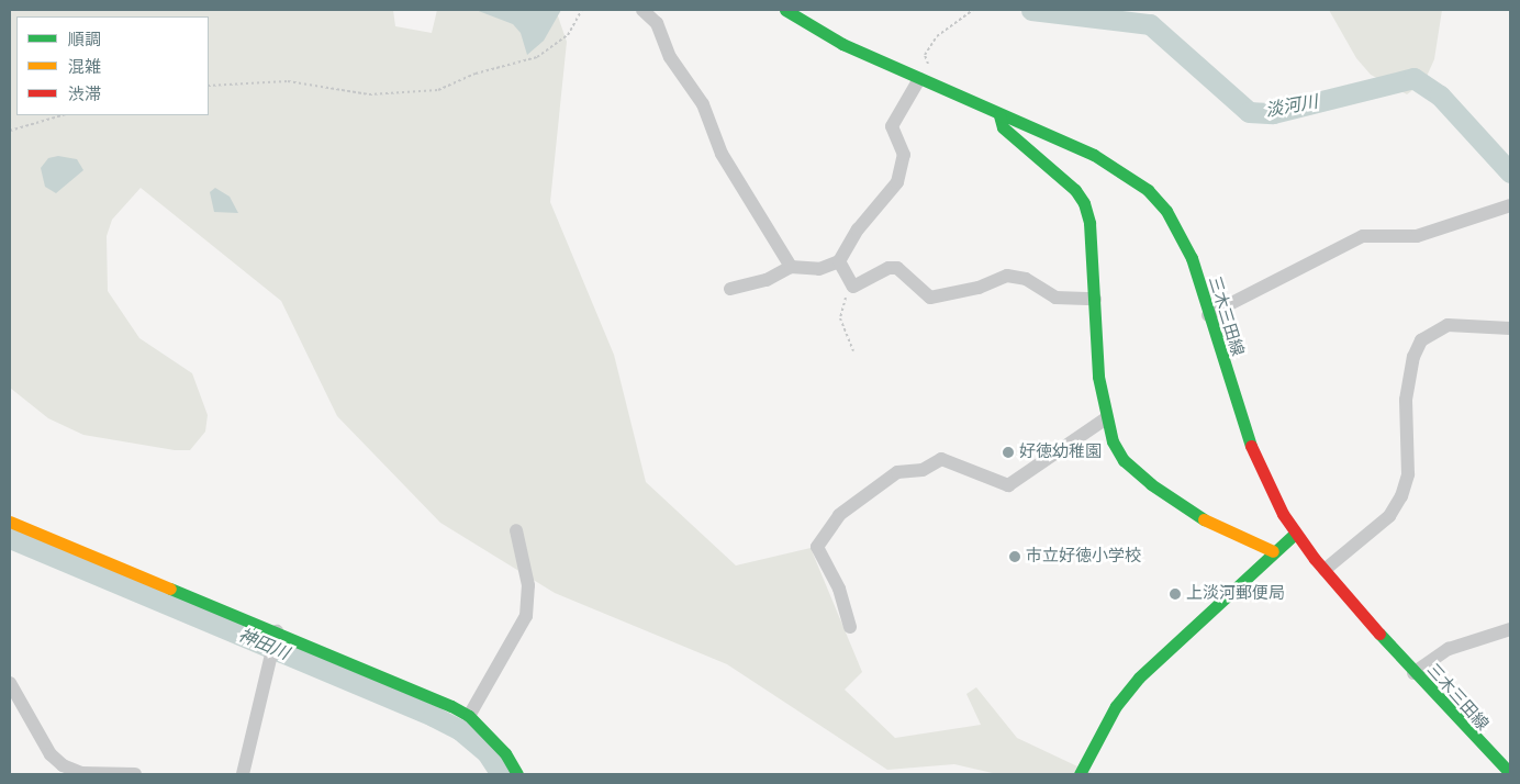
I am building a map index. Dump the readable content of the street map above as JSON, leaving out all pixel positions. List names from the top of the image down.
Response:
{
  "streets": {
    "street": ["三木三田線"]
  },
  "water": ["淡河川", "神田川"],
  "places": ["好徳幼稚園", "市立好徳小学校", "上淡河郵便局"],
  "legend": ["順調", "混雑", "渋滞"]
}
